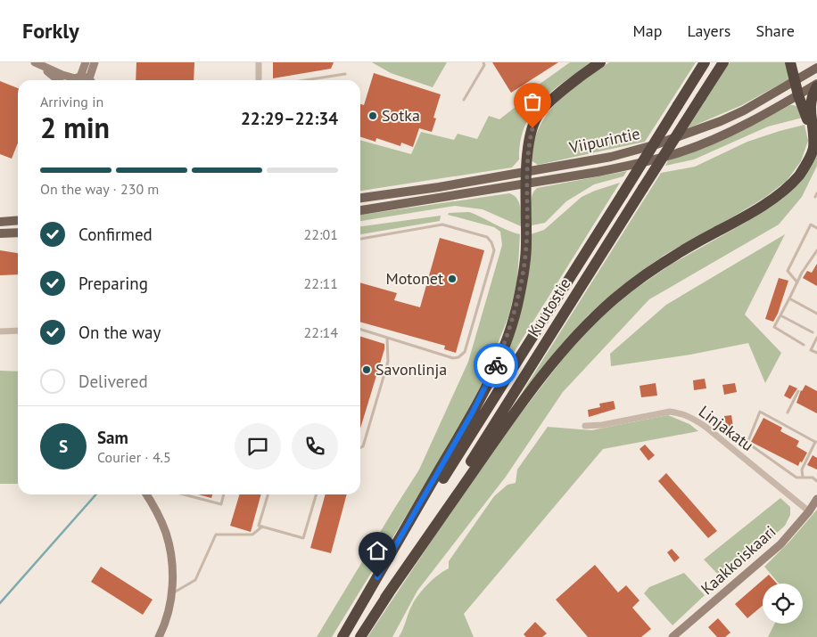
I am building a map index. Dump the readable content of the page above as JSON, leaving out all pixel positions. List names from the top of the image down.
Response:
{
  "streets": {
    "highway": ["Kuutostie"],
    "main road": ["Viipurintie"],
    "street": ["Linjakatu", "Kaakkoiskaari"]
  },
  "crossings": [
    ["Linjakatu", "Kaakkoiskaari"]
  ],
  "places": ["Sotka", "Motonet", "Savonlinja"],
  "page": {
    "header": "Forkly",
    "nav": ["Map", "Layers", "Share"],
    "heading": ["2 min", "Arriving in", "22:29–22:34"],
    "panel": ["Sam", "Courier · 4.5"],
    "bar": "On the way · 230 m",
    "list": [
      ["Confirmed", "22:01"],
      ["Preparing", "22:11"],
      ["On the way", "22:14"],
      "Delivered"
    ],
    "round": "S"
  }
}
